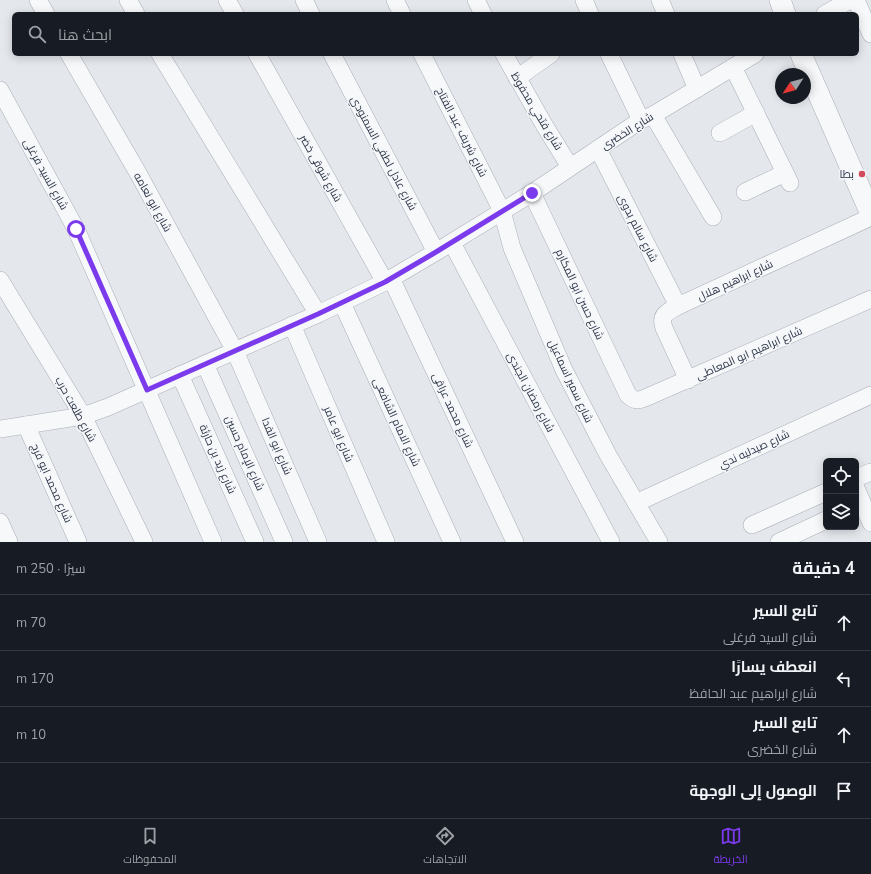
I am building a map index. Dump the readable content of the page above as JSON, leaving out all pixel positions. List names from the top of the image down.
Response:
{
  "streets": {
    "street": [
      "شارع فتحي محفوظ",
      "شارع الخضرى",
      "شارع شريف عبد الفتاح",
      "شارع عادل لطفي السمنودي",
      "شارع شوقى خضر",
      "شارع السيد فرغلى",
      "شارع ابو نعامه",
      "شارع سالم بدوى",
      "شارع ابراهيم هلال",
      "شارع حسن ابو المكارم",
      "شارع ابراهيم ابو المعاطى",
      "شارع سمير اسماعيل",
      "شارع رمضان الجندى",
      "شارع طلعت حرب",
      "شارع محمد عراقى",
      "شارع الامام الشافعى",
      "شارع ابو عامر",
      "شارع ابو الفدا",
      "شارع صيدليه ندي",
      "شارع الإمام حسين",
      "شارع زيد بن حارثة",
      "شارع محمد ابو فرج"
    ]
  },
  "crossings": [
    ["شارع فتحي محفوظ", "شارع الخضرى"],
    ["شارع الخضرى", "شارع شريف عبد الفتاح"],
    ["شارع الخضرى", "شارع عادل لطفي السمنودي"],
    ["شارع الخضرى", "شارع شوقى خضر"],
    ["شارع الخضرى", "شارع السيد فرغلى"],
    ["شارع الخضرى", "شارع ابو نعامه"],
    ["شارع الخضرى", "شارع سالم بدوى"],
    ["شارع الخضرى", "شارع حسن ابو المكارم"],
    ["شارع الخضرى", "شارع سمير اسماعيل"],
    ["شارع الخضرى", "شارع رمضان الجندى"],
    ["شارع الخضرى", "شارع طلعت حرب"],
    ["شارع الخضرى", "شارع محمد عراقى"],
    ["شارع الخضرى", "شارع الامام الشافعى"],
    ["شارع الخضرى", "شارع ابو عامر"],
    ["شارع الخضرى", "شارع ابو الفدا"],
    ["شارع الخضرى", "شارع الإمام حسين"],
    ["شارع الخضرى", "شارع زيد بن حارثة"],
    ["شارع الخضرى", "شارع محمد ابو فرج"],
    ["شارع شريف عبد الفتاح", "شارع سمير اسماعيل"],
    ["شارع شوقى خضر", "شارع محمد عراقى"],
    ["شارع ابو نعامه", "شارع ابو الفدا"],
    ["شارع سالم بدوى", "شارع ابراهيم هلال"],
    ["شارع ابراهيم هلال", "شارع ابراهيم ابو المعاطى"],
    ["شارع حسن ابو المكارم", "شارع ابراهيم ابو المعاطى"],
    ["شارع سمير اسماعيل", "شارع صيدليه ندي"]
  ],
  "places": ["بطا"],
  "north": "bottom left",
  "page": {
    "search": "ابحث هنا",
    "heading": ["4 دقيقة", "سيرًا · 250 m"],
    "list": [
      ["تابع السير", "شارع السيد فرغلى", "70 m"],
      ["انعطف يسارًا", "شارع ابراهيم عبد الحافظ", "170 m"],
      ["تابع السير", "شارع الخضرى", "10 m"],
      "الوصول إلى الوجهة"
    ],
    "nav": ["الخريطة", "الاتجاهات", "المحفوظات"]
  }
}
